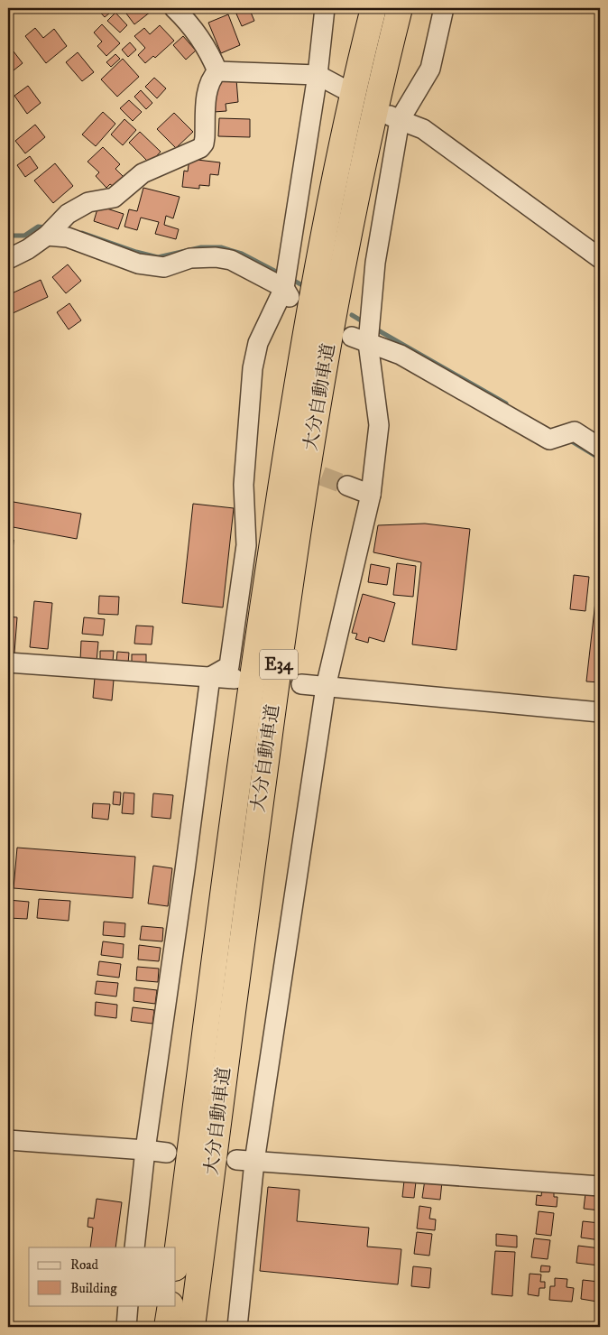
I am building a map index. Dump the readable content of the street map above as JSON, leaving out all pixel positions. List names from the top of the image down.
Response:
{
  "streets": {
    "highway": ["大分自動車道", "E34"]
  },
  "legend": ["Road", "Building"]
}
